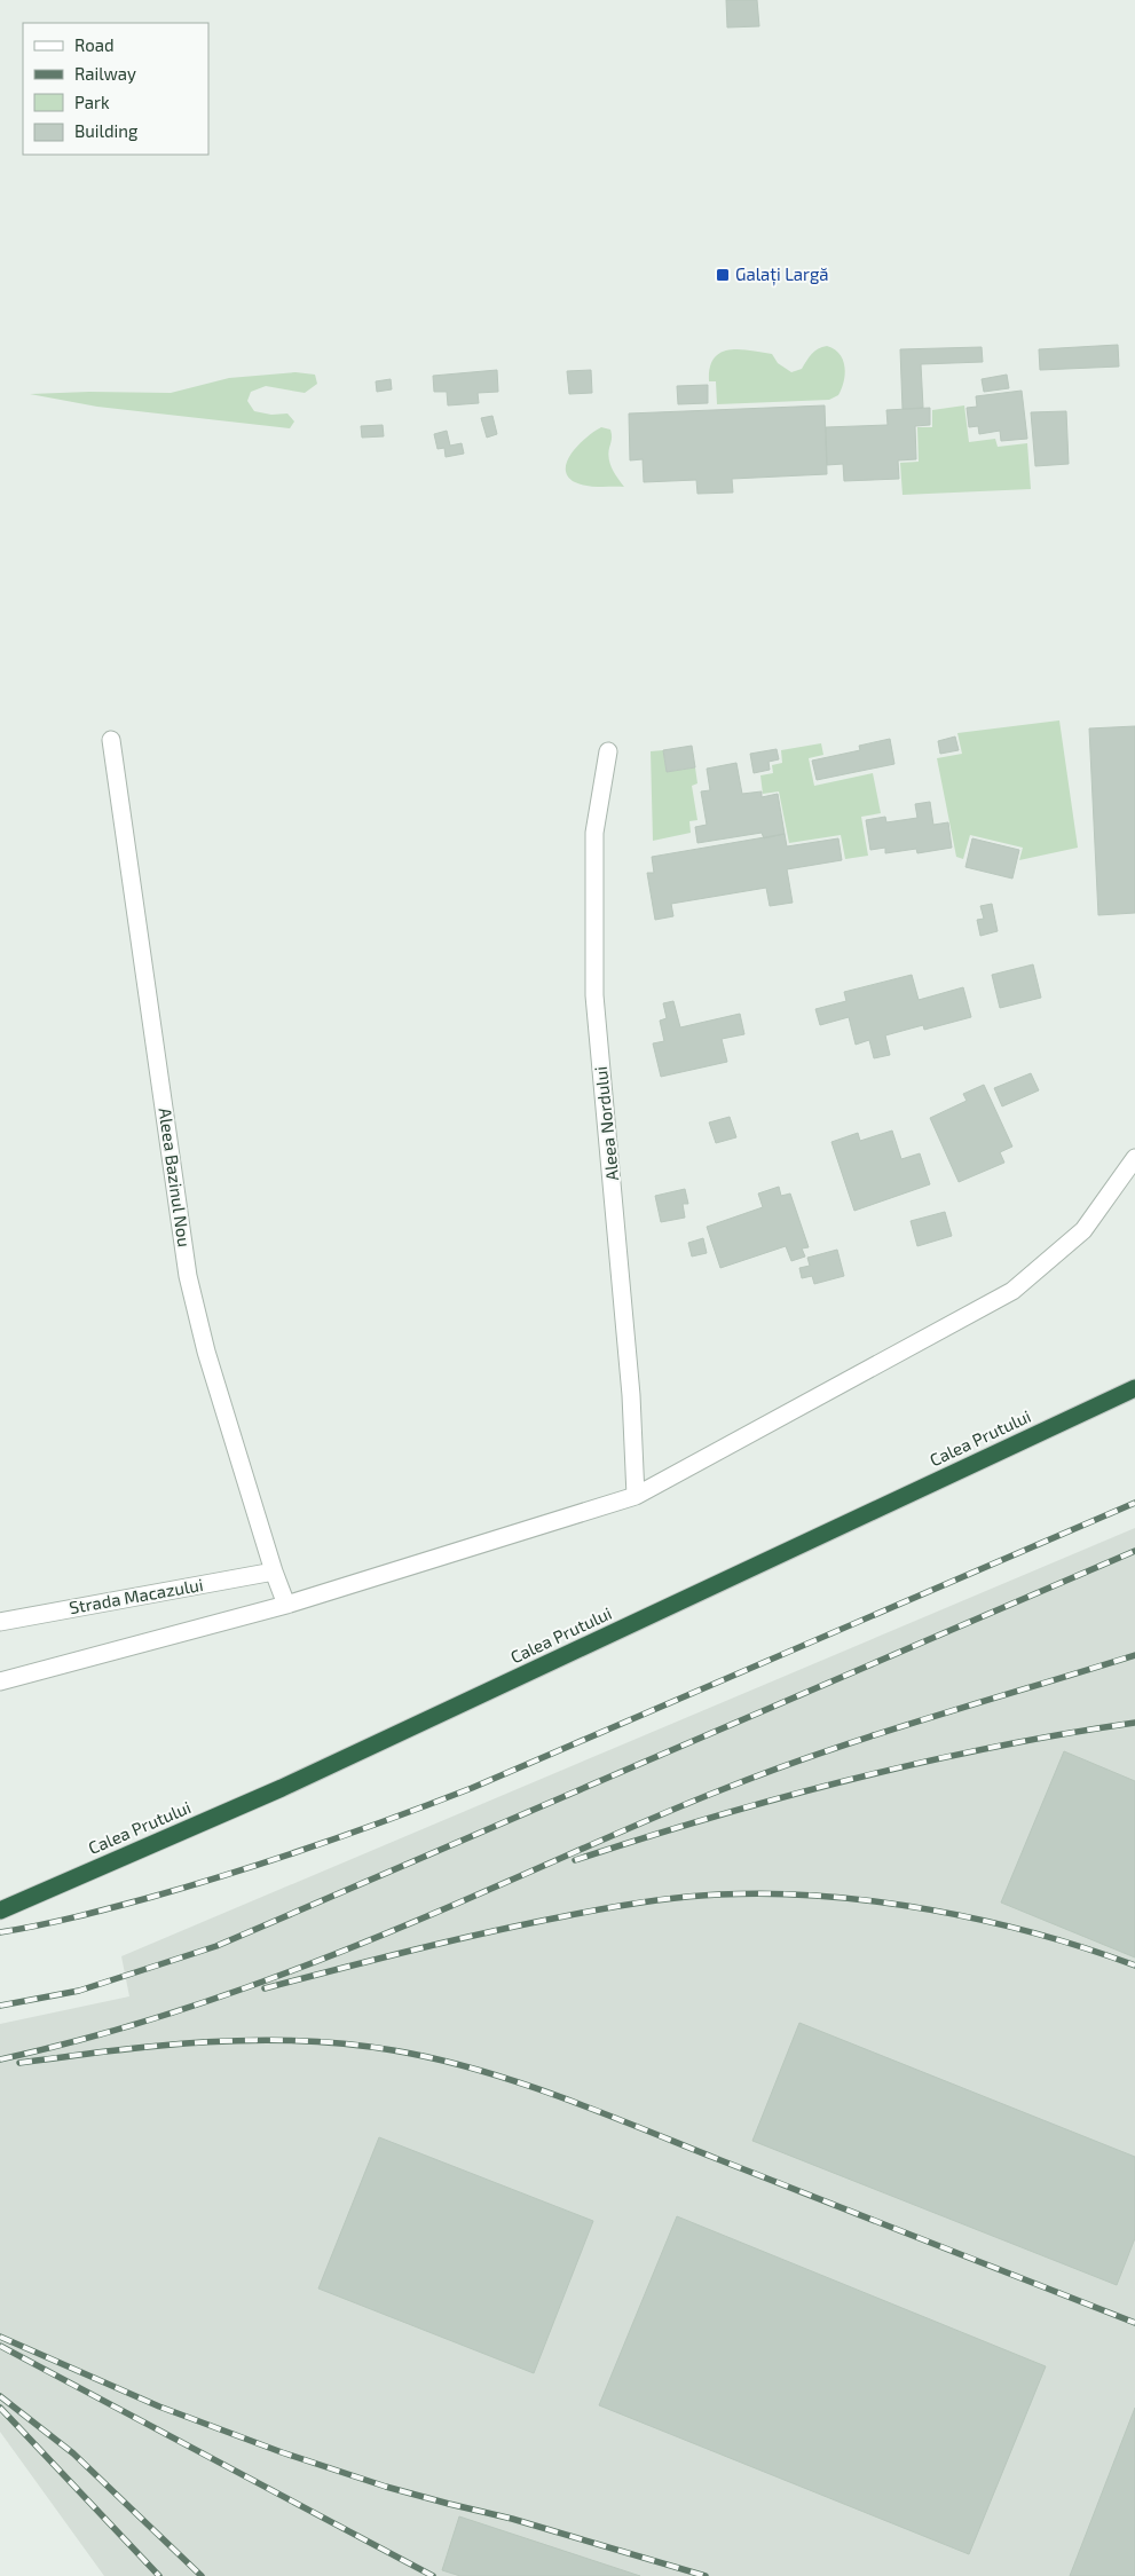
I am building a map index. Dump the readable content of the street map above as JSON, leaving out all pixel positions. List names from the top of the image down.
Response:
{
  "streets": {
    "highway": ["Calea Prutului"],
    "street": ["Aleea Nordului", "Aleea Bazinul Nou", "Strada Macazului"]
  },
  "crossings": [
    ["Aleea Bazinul Nou", "Strada Macazului"]
  ],
  "places": {
    "transit": ["Galați Largă"]
  },
  "legend": [
    "Road",
    "Railway",
    "Park",
    "Building"
  ]
}
